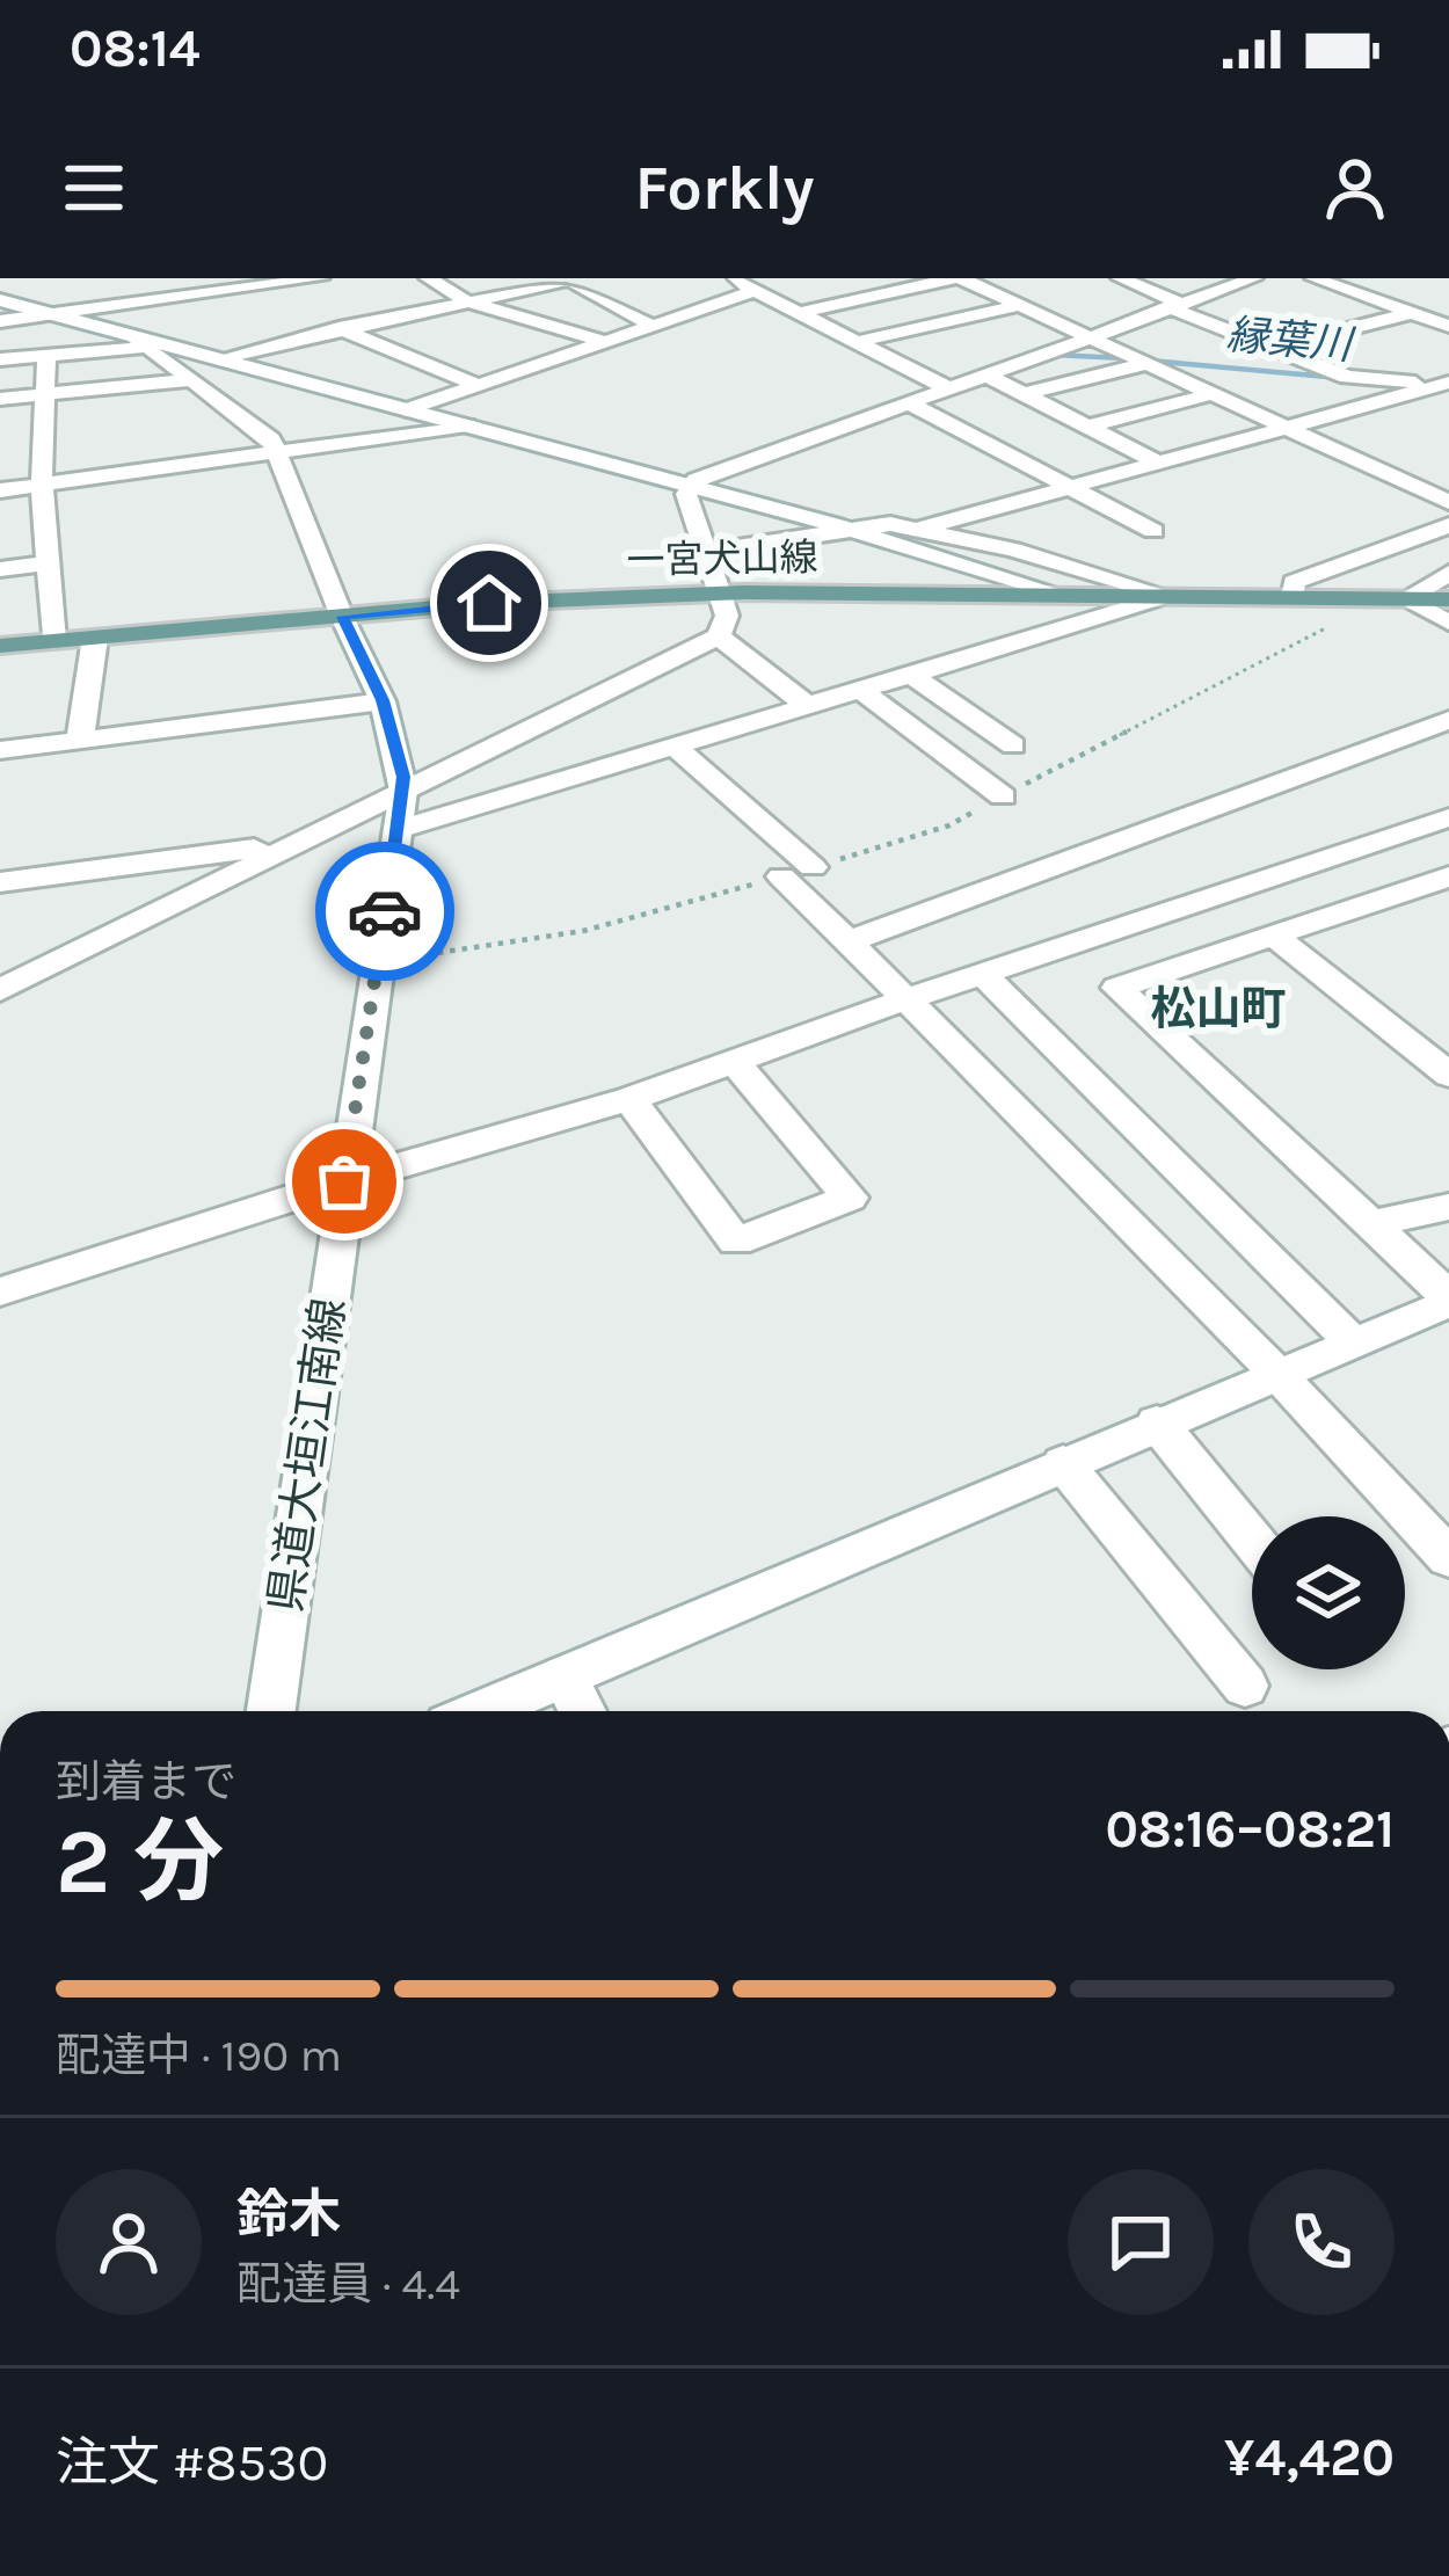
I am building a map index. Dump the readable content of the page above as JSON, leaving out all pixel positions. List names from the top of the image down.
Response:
{
  "streets": {
    "main road": ["一宮犬山線"],
    "street": ["県道大垣江南線"]
  },
  "crossings": [
    ["一宮犬山線", "県道大垣江南線"]
  ],
  "districts": ["松山町"],
  "water": ["縁葉川"],
  "page": {
    "status": "08:14",
    "header": "Forkly",
    "heading": ["2 分", "到着まで", "08:16–08:21"],
    "panel": [
      "鈴木",
      "配達員 · 4.4",
      "注文 #8530",
      "¥4,420"
    ],
    "bar": "配達中 · 190 m"
  }
}
